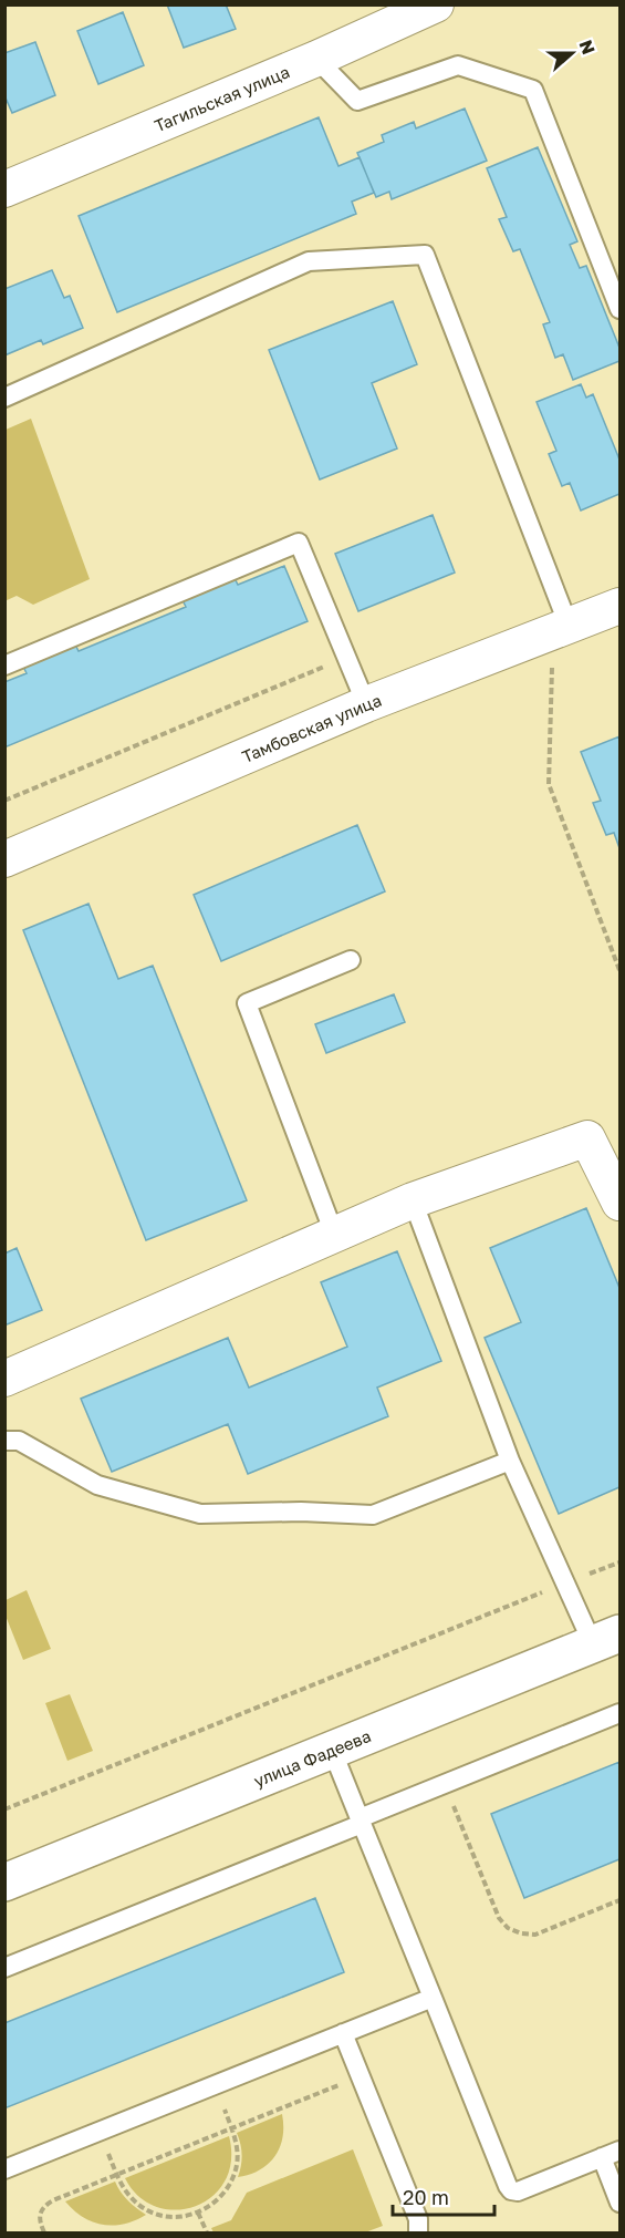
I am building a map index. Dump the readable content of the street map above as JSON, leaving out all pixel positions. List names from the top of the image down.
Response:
{
  "streets": {
    "street": ["Тагильская улица", "Тамбовская улица", "улица Фадеева"]
  },
  "scale_bar": "20 m",
  "north": "right"
}
